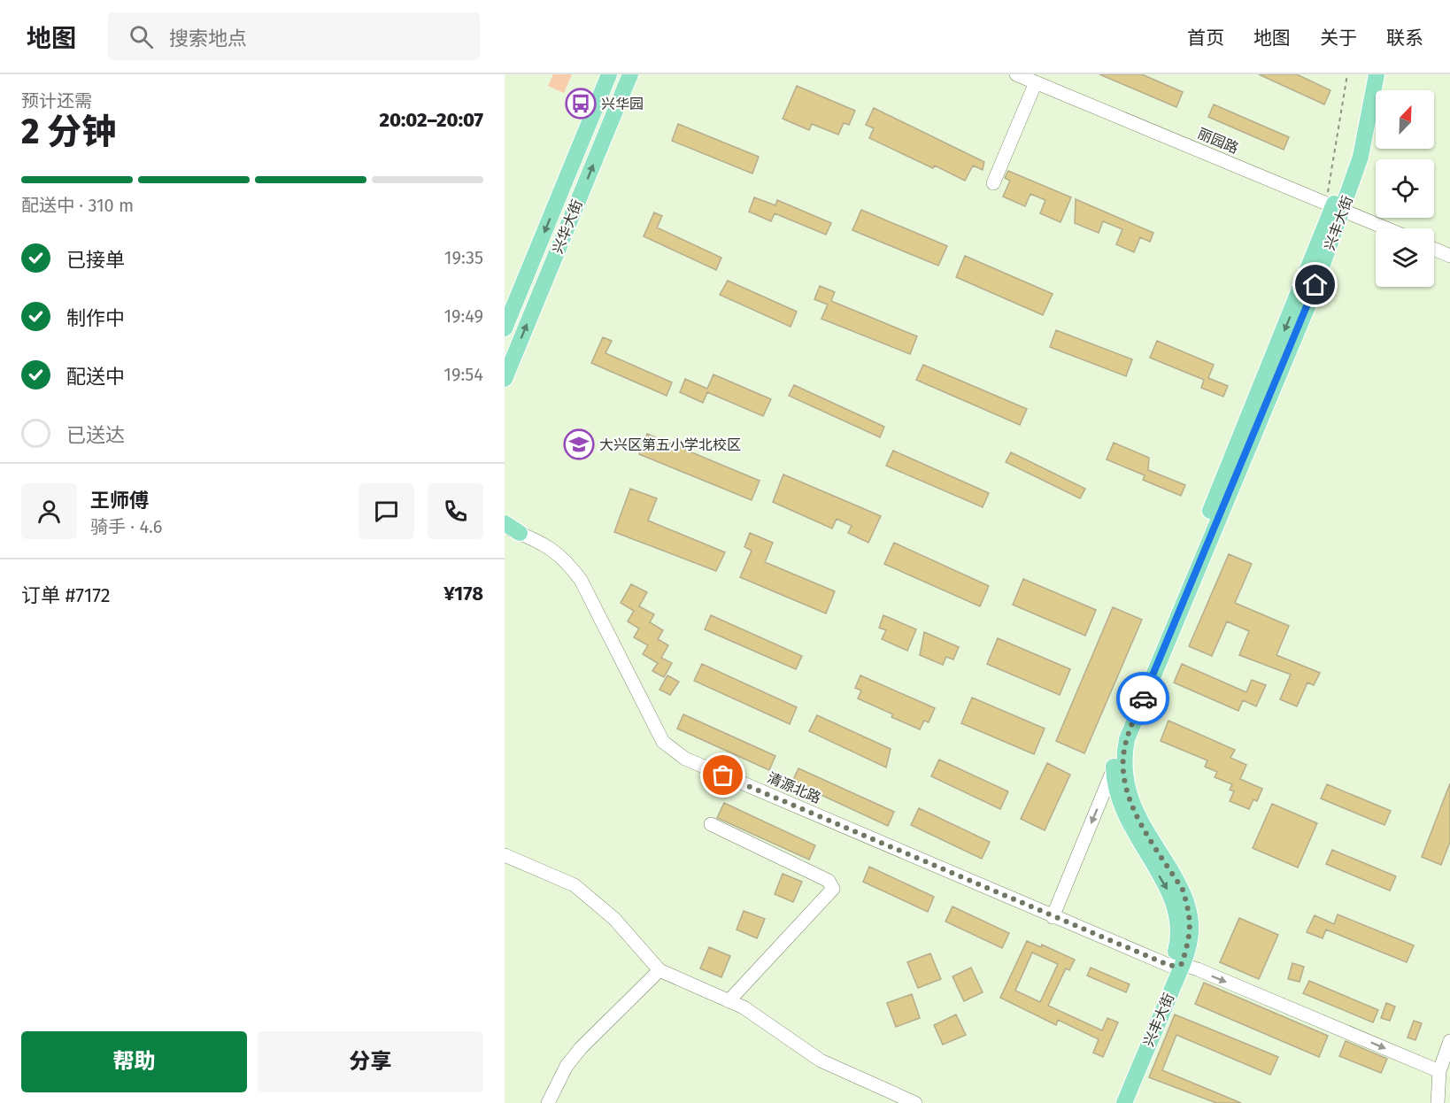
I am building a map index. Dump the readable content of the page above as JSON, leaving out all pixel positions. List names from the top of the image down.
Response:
{
  "streets": {
    "main road": ["兴丰大街", "兴华大街"],
    "street": ["丽园路", "清源北路"]
  },
  "crossings": [
    ["丽园路", "兴丰大街"],
    ["兴丰大街", "清源北路"]
  ],
  "places": {
    "bus stop": ["兴华园"],
    "school or university": ["大兴区第五小学北校区"]
  },
  "north": "top right",
  "page": {
    "header": "地图",
    "search": "搜索地点",
    "nav": [
      "首页",
      "地图",
      "关于",
      "联系"
    ],
    "heading": ["2 分钟", "预计还需", "20:02–20:07"],
    "panel": [
      "王师傅",
      "骑手 · 4.6",
      "订单 #7172",
      "¥178"
    ],
    "bar": "配送中 · 310 m",
    "list": [
      ["已接单", "19:35"],
      ["制作中", "19:49"],
      ["配送中", "19:54"],
      "已送达"
    ],
    "buttons": ["帮助", "分享"]
  }
}
